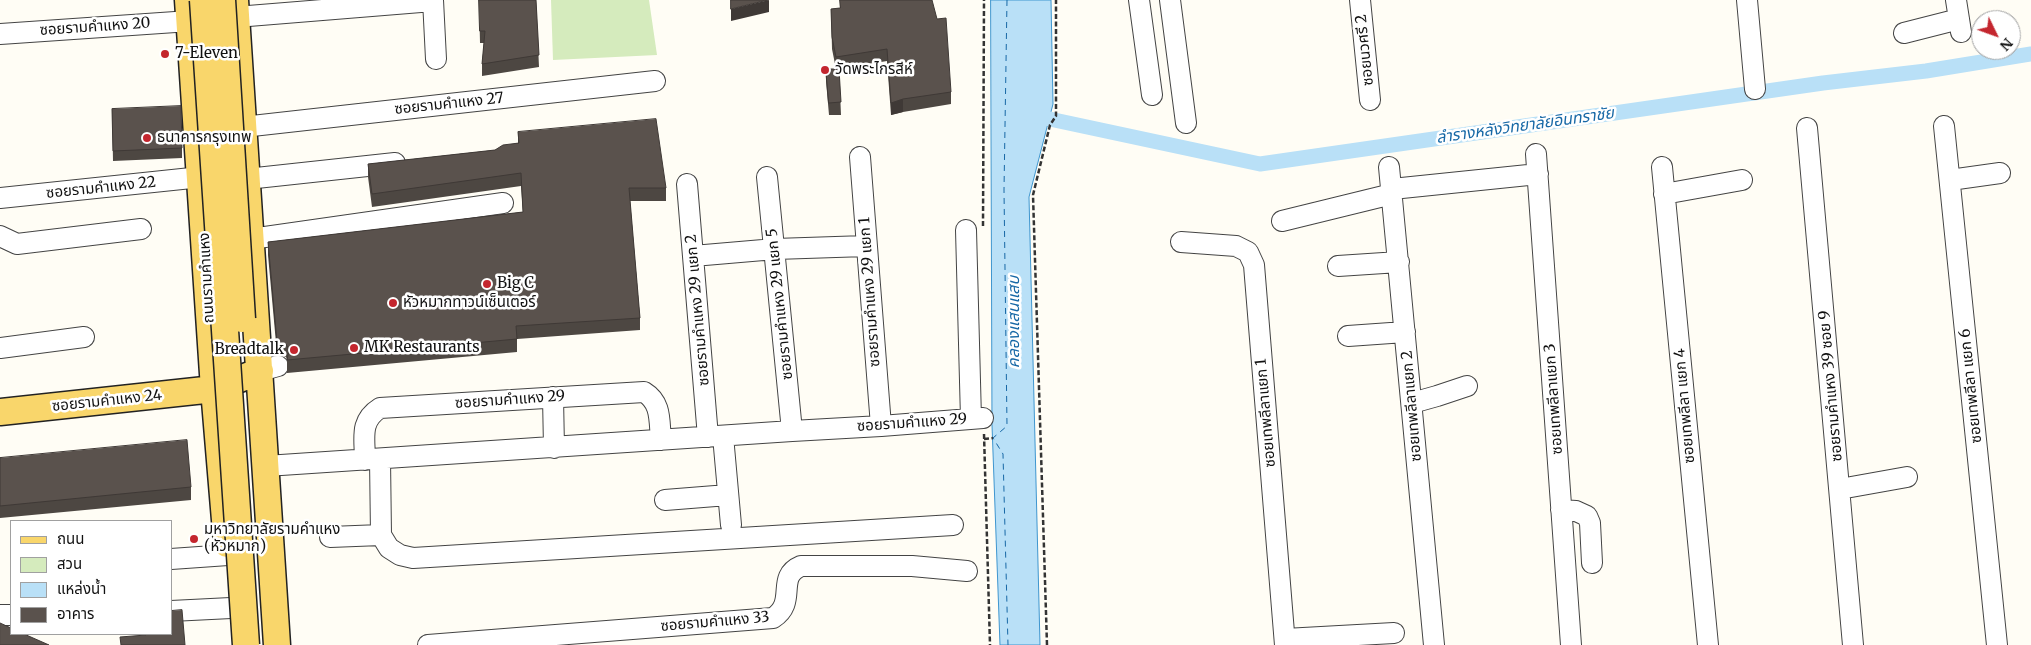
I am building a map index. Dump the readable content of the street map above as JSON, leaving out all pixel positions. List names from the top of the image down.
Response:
{
  "streets": {
    "main road": ["ถนนรามคำแหง", "ซอยรามคำแหง 24"],
    "street": [
      "ซอยรามคำแหง 20",
      "ซอยนวศรี 2",
      "ซอยรามคำแหง 27",
      "ซอยรามคำแหง 22",
      "ซอยรามคำแหง 29 แยก 1",
      "ซอยรามคำแหง 29 แยก 5",
      "ซอยรามคำแหง 29 แยก 2",
      "ซอยรามคำแหง 39 ซอย 9",
      "ซอยเทพลีลา แยก 6",
      "ซอยเทพลีลาแยก 3",
      "ซอยรามคำแหง 29",
      "ซอยเทพลีลาแยก 2",
      "ซอยเทพลีลา แยก 4",
      "ซอยเทพลีลาแยก 1",
      "ซอยรามคำแหง 33"
    ]
  },
  "crossings": [
    ["ซอยรามคำแหง 20", "ถนนรามคำแหง"],
    ["ซอยรามคำแหง 22", "ถนนรามคำแหง"],
    ["ถนนรามคำแหง", "ซอยรามคำแหง 24"],
    ["ซอยรามคำแหง 29 แยก 1", "ซอยรามคำแหง 29"],
    ["ซอยรามคำแหง 29 แยก 5", "ซอยรามคำแหง 29"],
    ["ซอยรามคำแหง 29 แยก 2", "ซอยรามคำแหง 29"]
  ],
  "water": ["ลำรางหลังวิทยาลัยอินทราชัย", "คลองแสนแสบ"],
  "places": [
    "7-Eleven",
    "วัดพระไกรสีห์",
    "ธนาคารกรุงเทพ",
    "Big C",
    "หัวหมากทาวน์เซ็นเตอร์",
    "MK Restaurants",
    "Breadtalk",
    "มหาวิทยาลัยรามคำแหง (หัวหมาก)"
  ],
  "legend": [
    "ถนน",
    "สวน",
    "แหล่งน้ำ",
    "อาคาร"
  ],
  "north": "bottom right"
}
